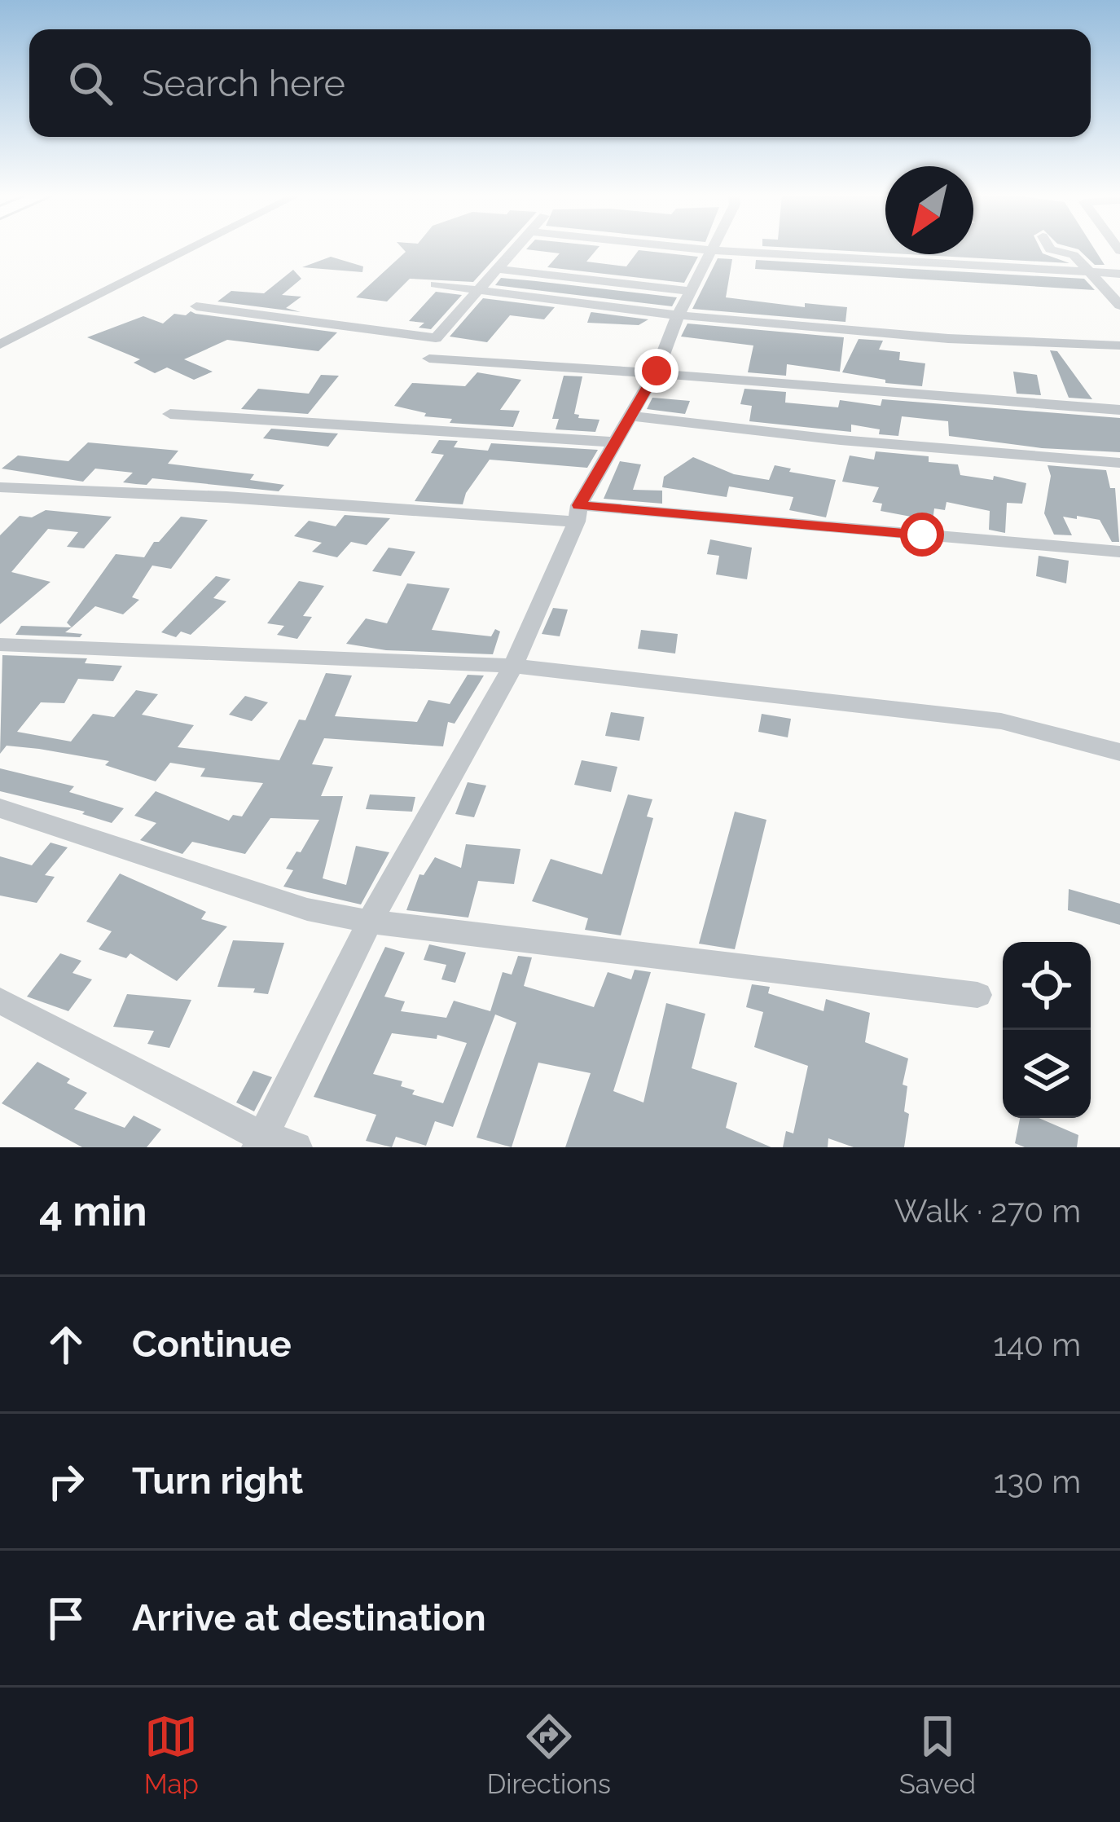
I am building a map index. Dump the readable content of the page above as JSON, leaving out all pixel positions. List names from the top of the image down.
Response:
{
  "north": "bottom left",
  "page": {
    "search": "Search here",
    "heading": ["4 min", "Walk · 270 m"],
    "list": [
      ["Continue", "140 m"],
      ["Turn right", "130 m"],
      "Arrive at destination"
    ],
    "nav": ["Map", "Directions", "Saved"]
  }
}
